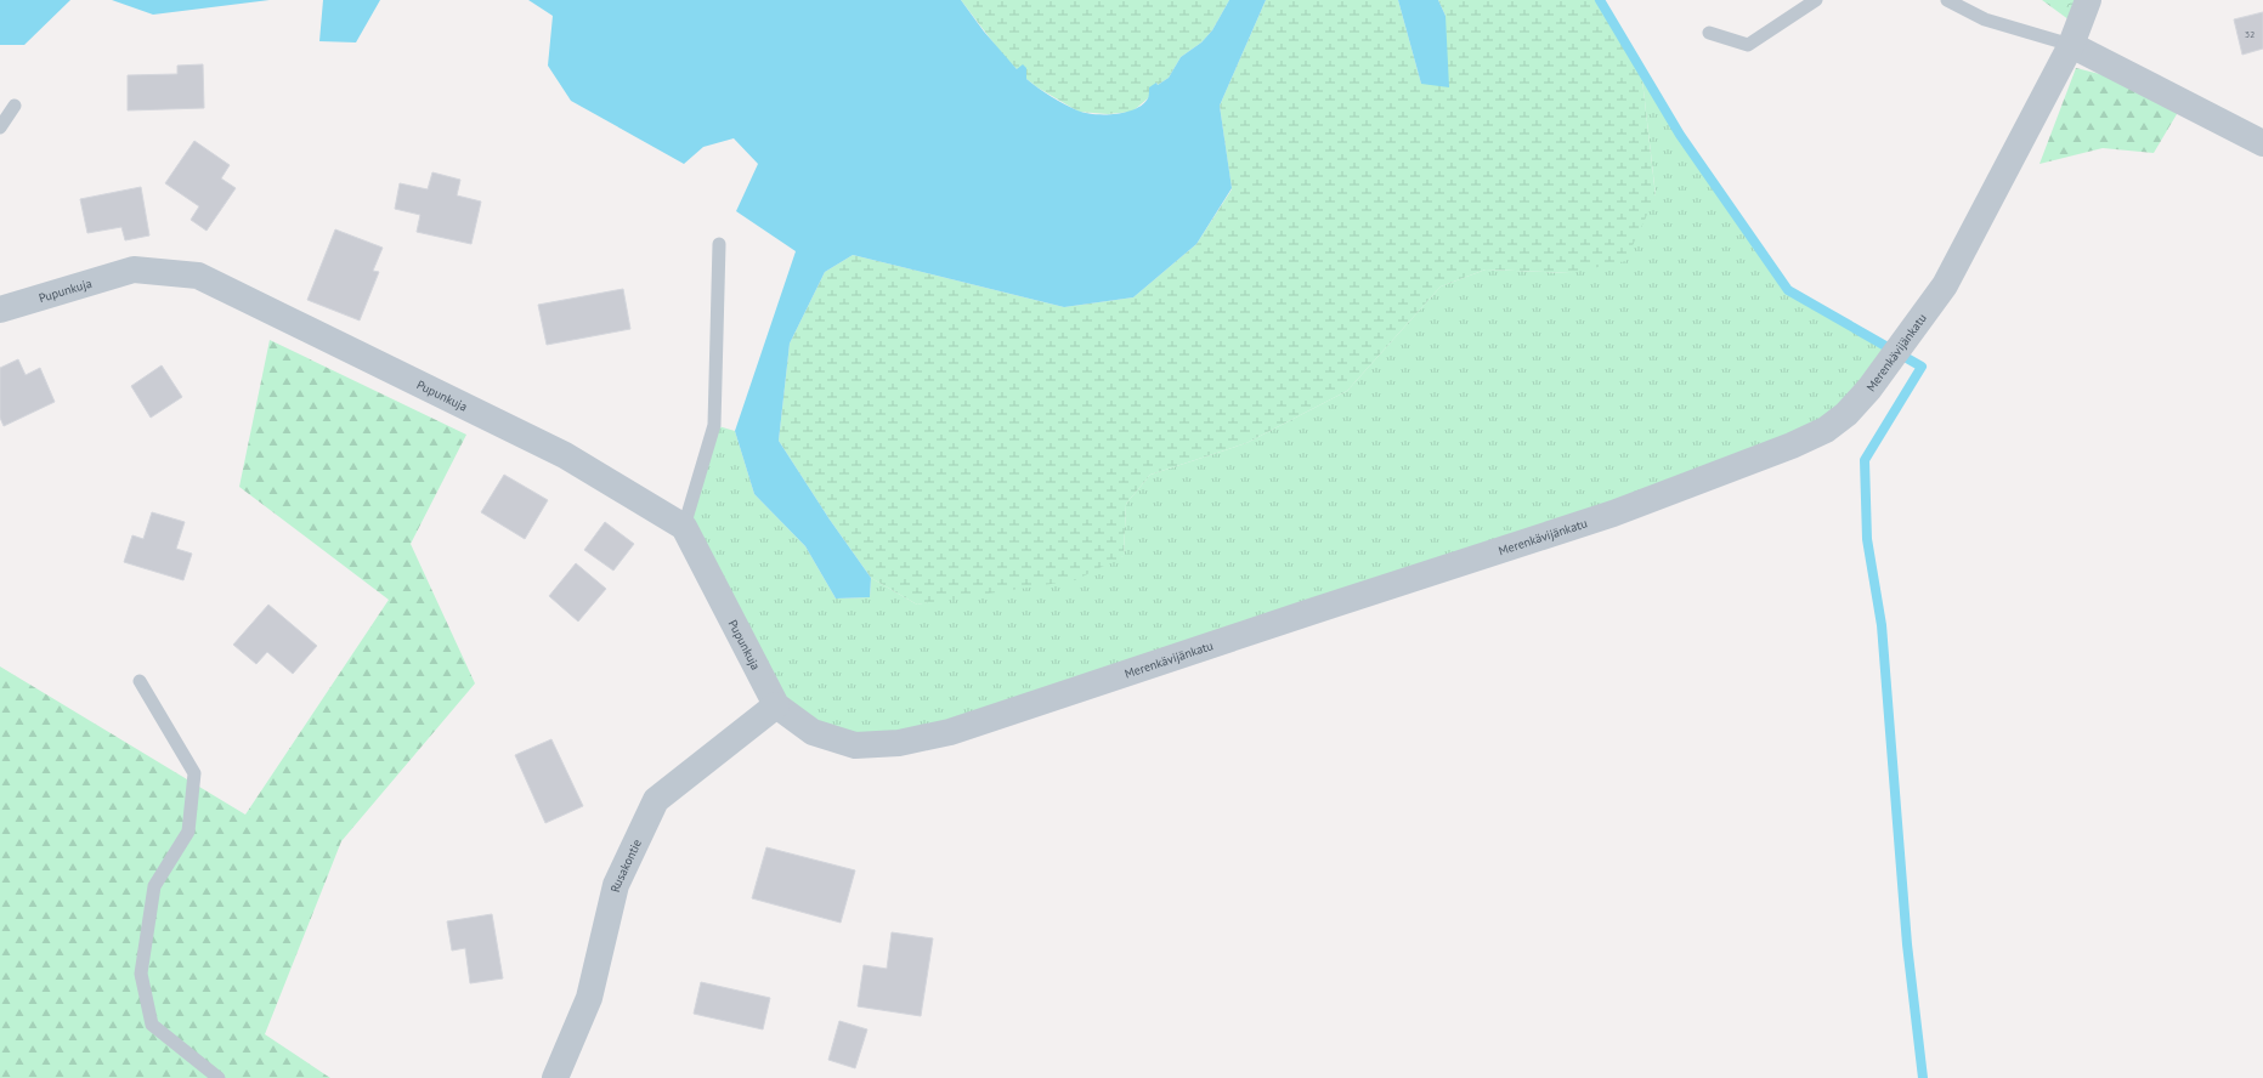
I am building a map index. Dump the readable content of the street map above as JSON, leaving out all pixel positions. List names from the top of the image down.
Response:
{
  "streets": {
    "street": ["Pupunkuja", "Merenkävijänkatu", "Rusakontie"]
  },
  "crossings": [
    ["Pupunkuja", "Merenkävijänkatu"],
    ["Pupunkuja", "Rusakontie"],
    ["Merenkävijänkatu", "Rusakontie"]
  ],
  "house_numbers": ["32"]
}
